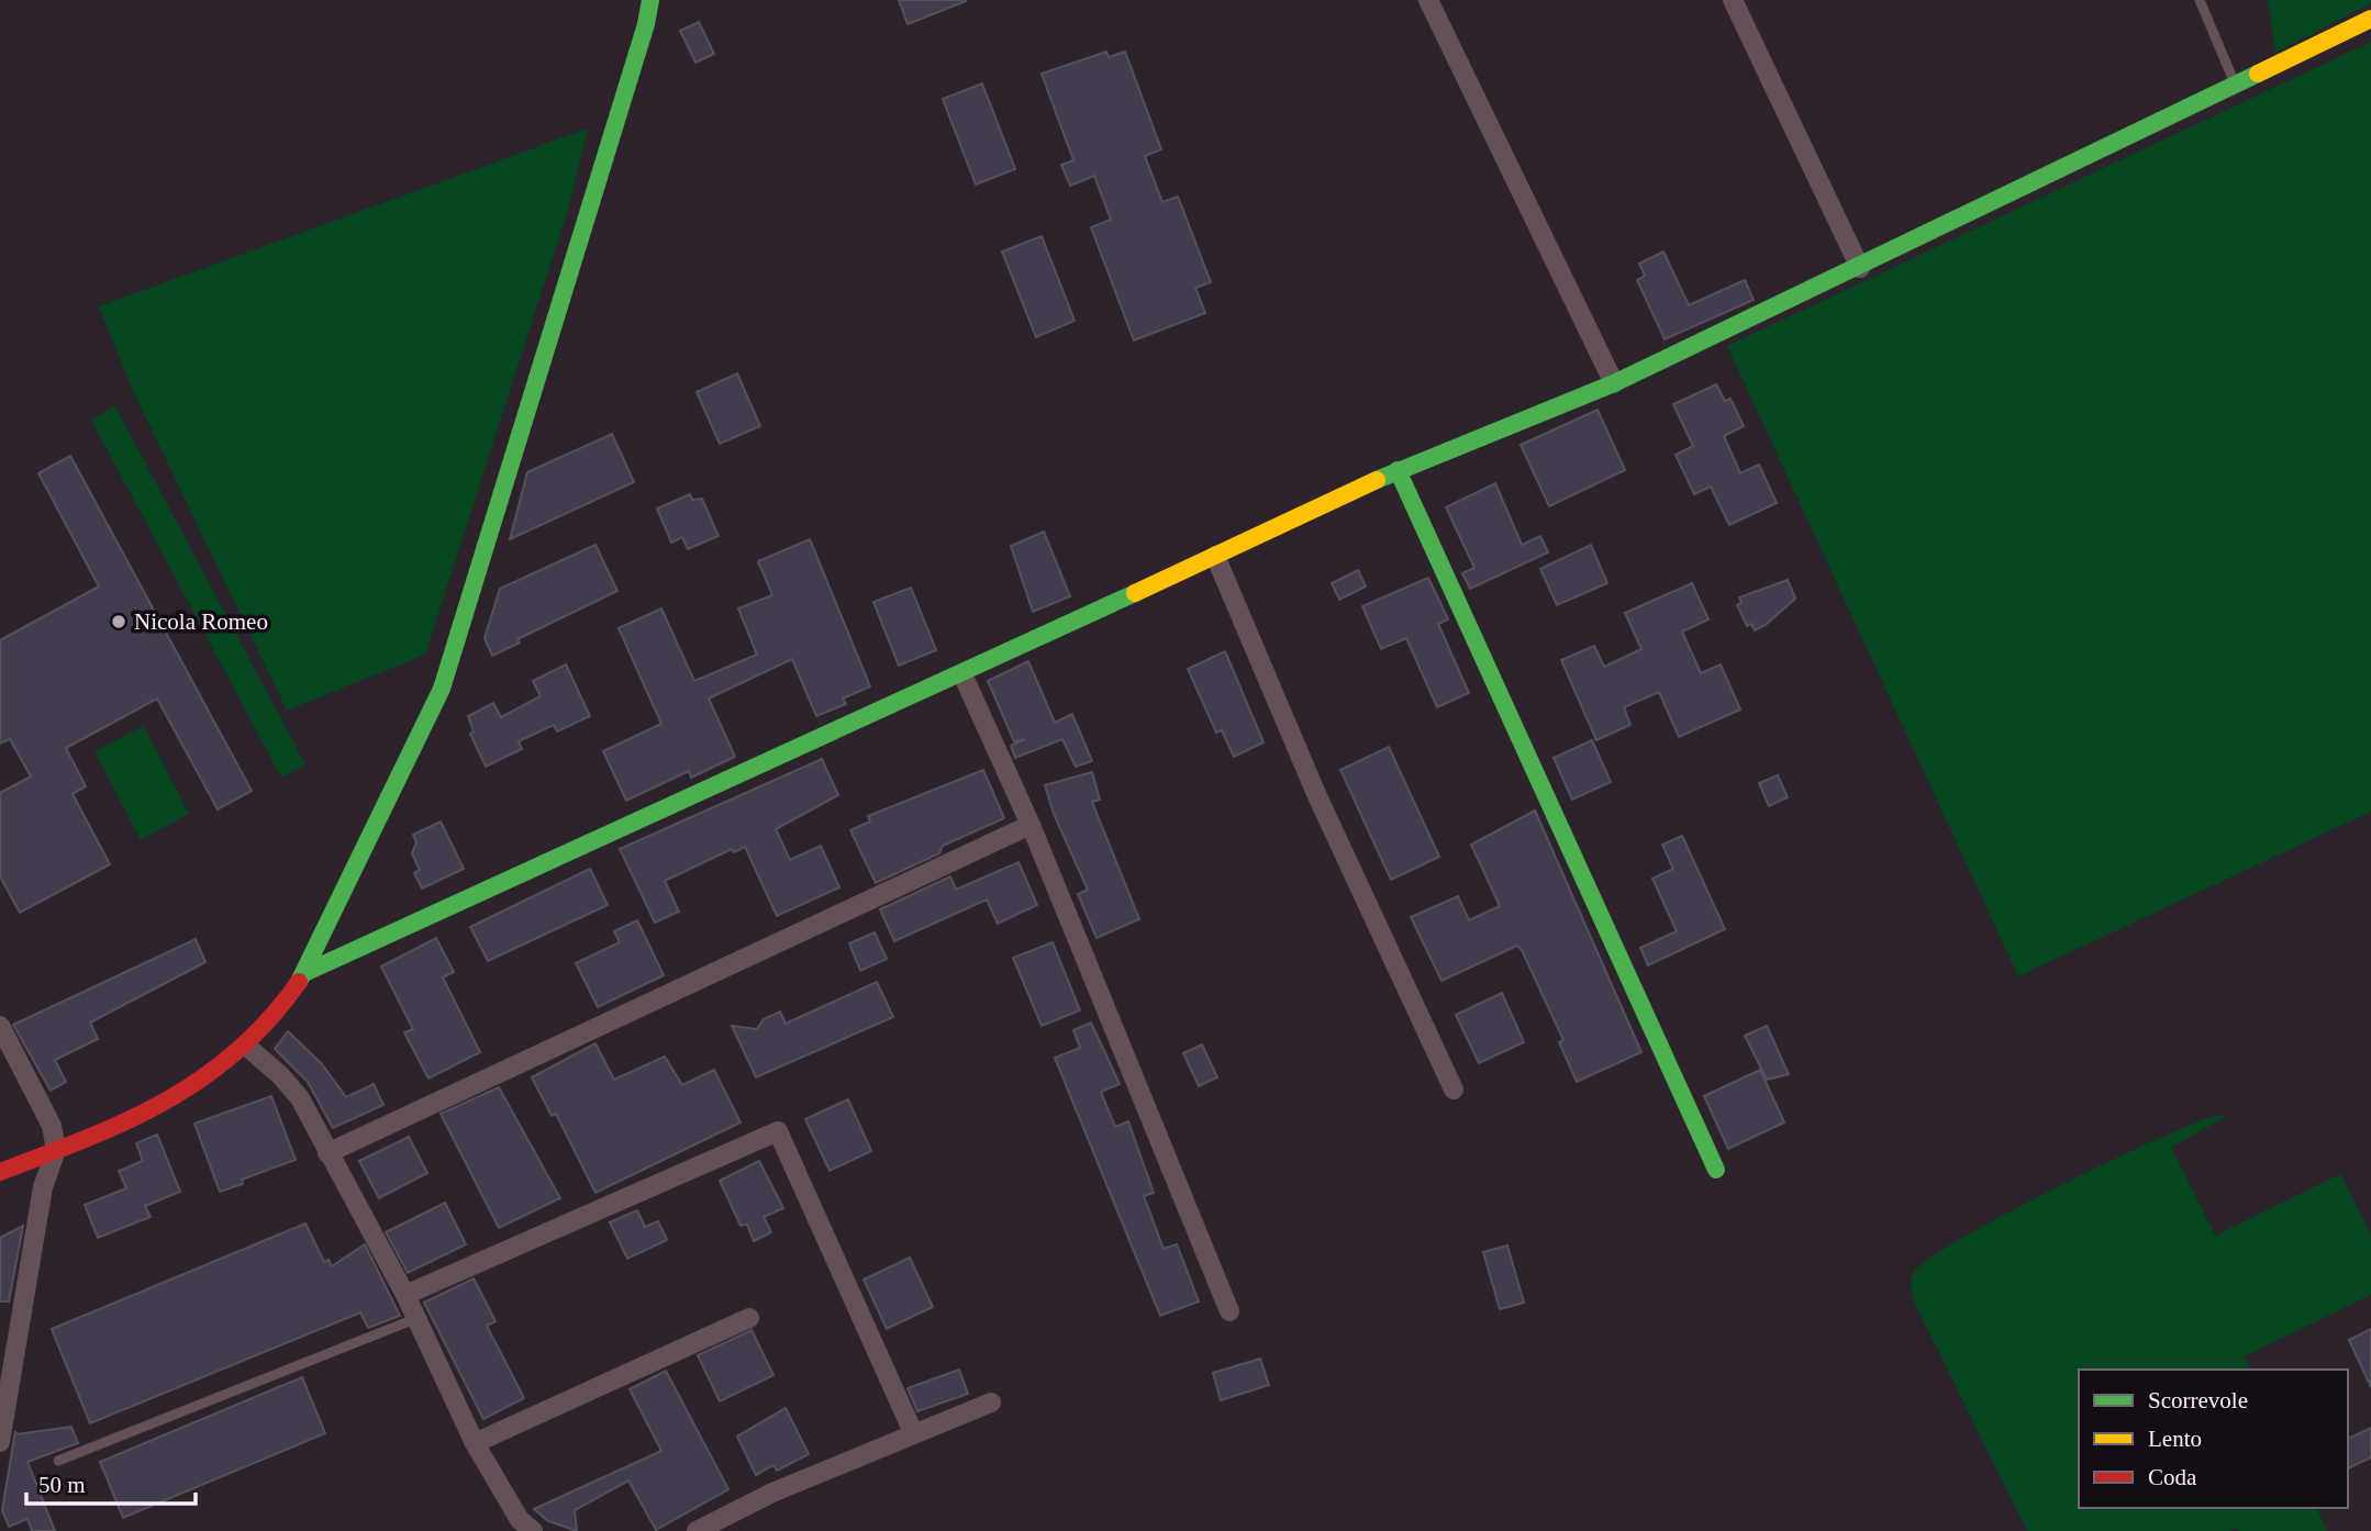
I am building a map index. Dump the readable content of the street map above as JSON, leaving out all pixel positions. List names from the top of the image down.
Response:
{
  "places": ["Nicola Romeo"],
  "legend": ["Scorrevole", "Lento", "Coda"],
  "scale_bar": "50 m"
}
